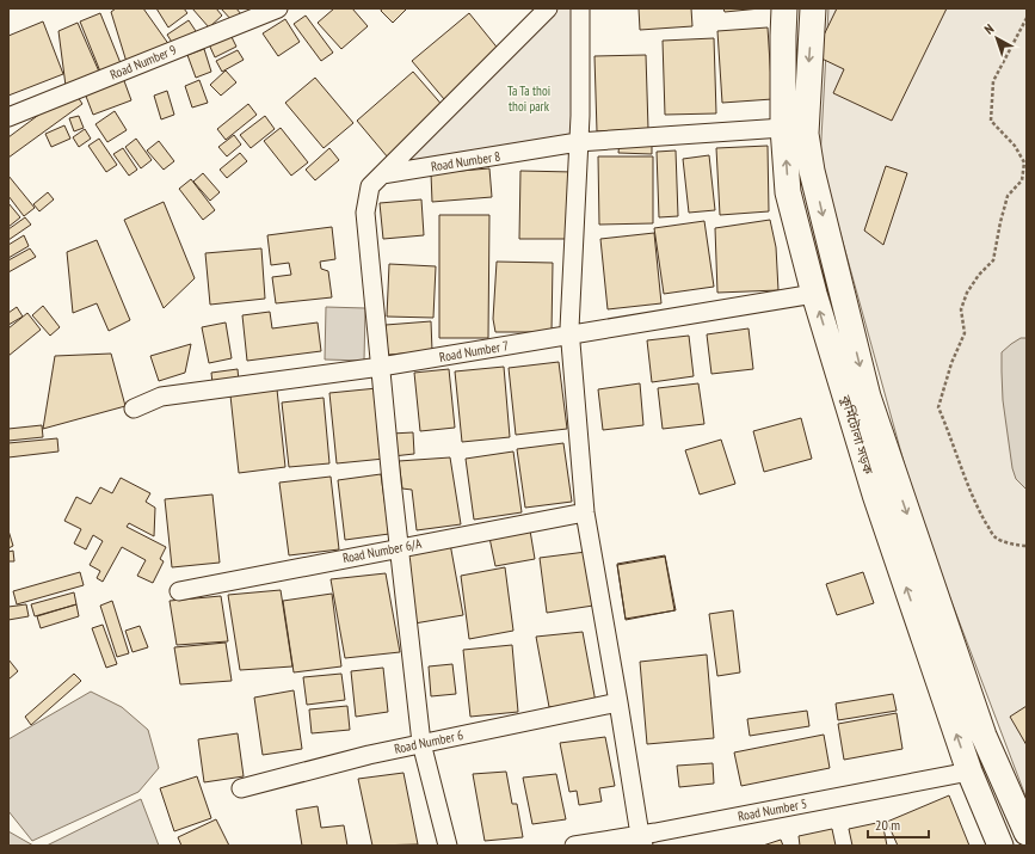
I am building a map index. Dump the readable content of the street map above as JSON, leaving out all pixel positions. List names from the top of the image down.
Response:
{
  "streets": {
    "main road": ["কুর্মিটোলা সড়ক"],
    "street": [
      "Road Number 9",
      "Road Number 8",
      "Road Number 7",
      "Road Number 6/A",
      "Road Number 6",
      "Road Number 5"
    ]
  },
  "crossings": [
    ["Road Number 8", "কুর্মিটোলা সড়ক"],
    ["Road Number 7", "কুর্মিটোলা সড়ক"],
    ["কুর্মিটোলা সড়ক", "Road Number 5"]
  ],
  "parks": ["Ta Ta thoi thoi park"],
  "scale_bar": "20 m",
  "north": "top left"
}
